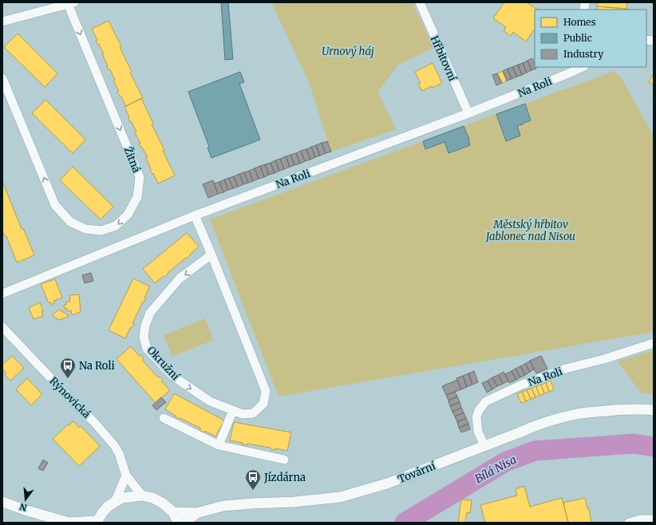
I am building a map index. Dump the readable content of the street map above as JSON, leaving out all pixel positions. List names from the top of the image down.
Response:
{
  "streets": {
    "street": [
      "Hřbitovní",
      "Na Roli",
      "Žitná",
      "Okružní",
      "Rýnovická",
      "Tovární"
    ]
  },
  "crossings": [
    ["Hřbitovní", "Na Roli"],
    ["Na Roli", "Okružní"],
    ["Na Roli", "Tovární"]
  ],
  "water": ["Bílá Nisa"],
  "parks": ["Urnový háj", "Městský hřbitov Jablonec nad Nisou"],
  "places": {
    "bus stop": ["Na Roli", "Jízdárna"]
  },
  "legend": ["Homes", "Public", "Industry"],
  "north": "bottom"
}
